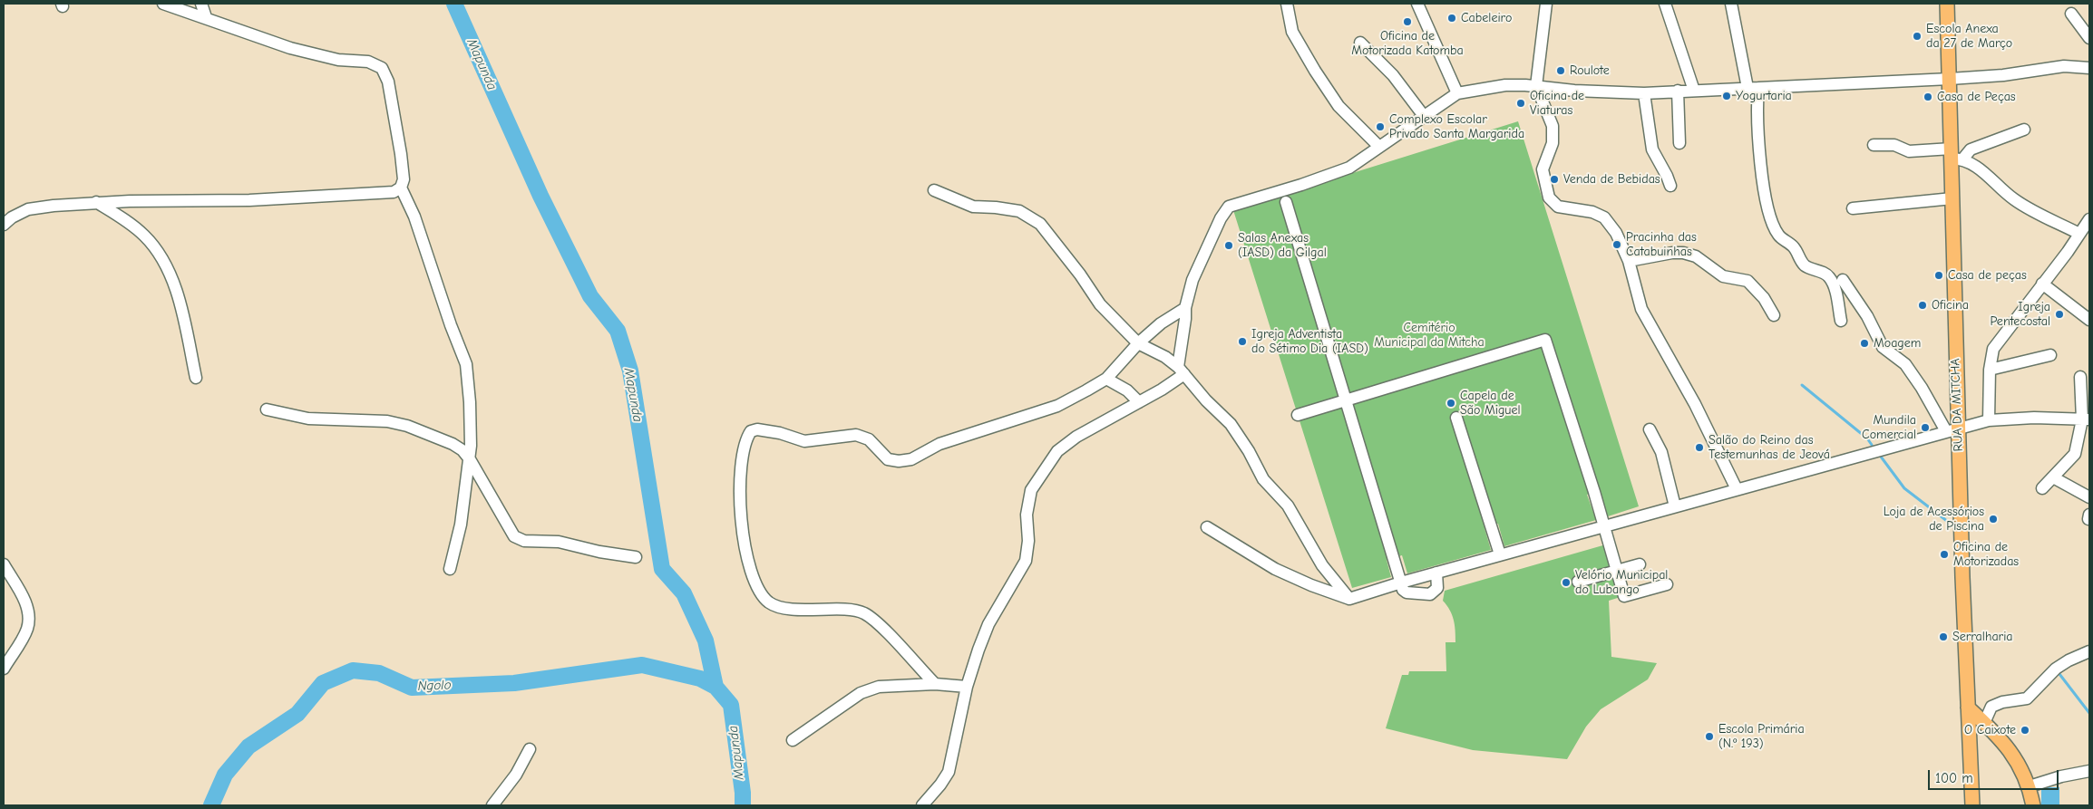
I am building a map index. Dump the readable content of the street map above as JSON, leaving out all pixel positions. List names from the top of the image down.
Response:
{
  "streets": {
    "main road": ["RUA DA MITCHA"]
  },
  "water": ["Mapunda", "Ngolo"],
  "parks": ["Cemitério Municipal da Mitcha"],
  "places": [
    "Cabeleiro",
    "Oficina de Motorizada Katomba",
    "Escola Anexa da 27 de Março",
    "Roulote",
    "Yogurtaria",
    "Casa de Peças",
    "Oficina de Viaturas",
    "Complexo Escolar Privado Santa Margarida",
    "Venda de Bebidas",
    "Pracinha das Catabuinhas",
    "Salas Anexas (IASD) da Gilgal",
    "Casa de peças",
    "Oficina",
    "Igreja Pentecostal",
    "Igreja Adventista do Sétimo Dia (IASD)",
    "Moagem",
    "Capela de São Miguel",
    "Mundila Comercial",
    "Salão do Reino das Testemunhas de Jeová",
    "Loja de Acessórios de Piscina",
    "Oficina de Motorizadas",
    "Velório Municipal do Lubango",
    "Serralharia",
    "O Caixote",
    "Escola Primária (N.º 193)"
  ],
  "scale_bar": "100 m"
}
